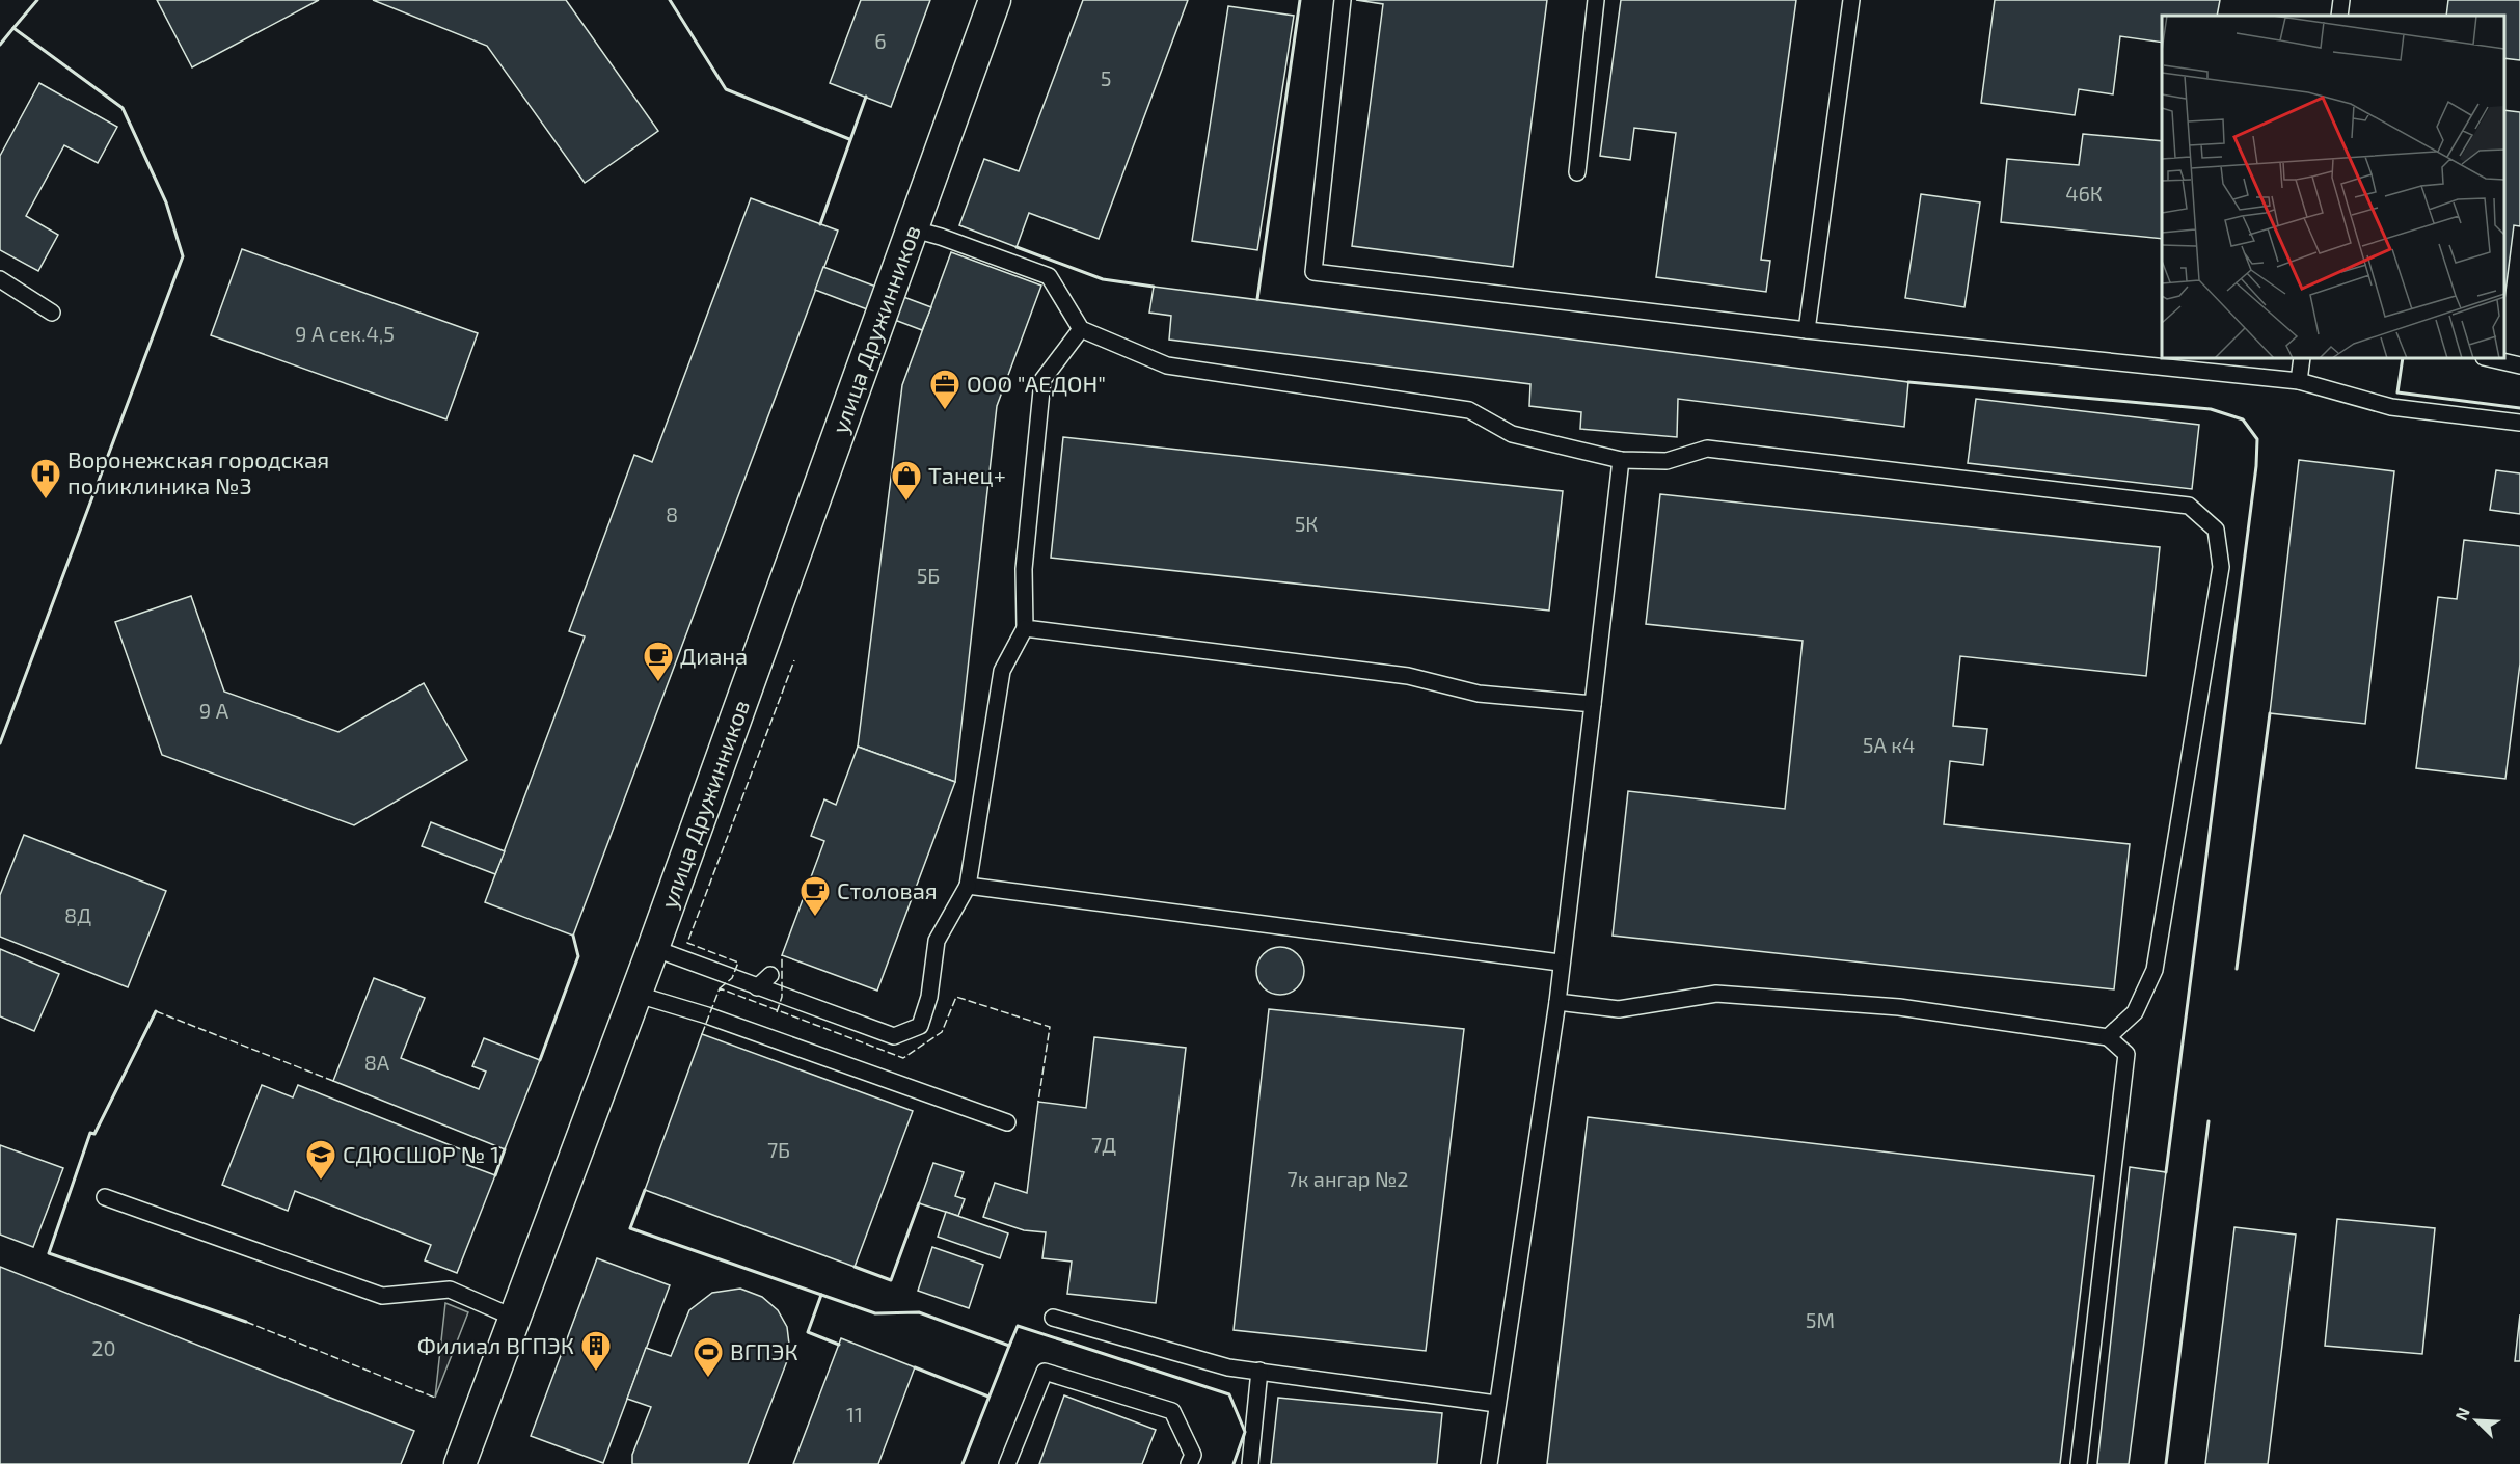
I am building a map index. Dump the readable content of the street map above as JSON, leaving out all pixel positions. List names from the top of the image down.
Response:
{
  "streets": {
    "street": ["улица Дружинников"]
  },
  "places": {
    "office": ["ООО \"АЕДОН\""],
    "hospital": ["Воронежская городская поликлиника №3"],
    "shop": ["Танец+"],
    "cafe": ["Диана", "Столовая"],
    "school or university": ["СДЮСШОР № 1"],
    "building": ["Филиал ВГПЭК"],
    "sports": ["ВГПЭК"]
  },
  "house_numbers": [
    "6",
    "5",
    "46К",
    "9 А сек.4,5",
    "8",
    "5К",
    "5Б",
    "9 А",
    "5А к4",
    "8Д",
    "8А",
    "7Д",
    "7Б",
    "7к ангар №2",
    "5М",
    "20",
    "11"
  ],
  "north": "top left"
}
